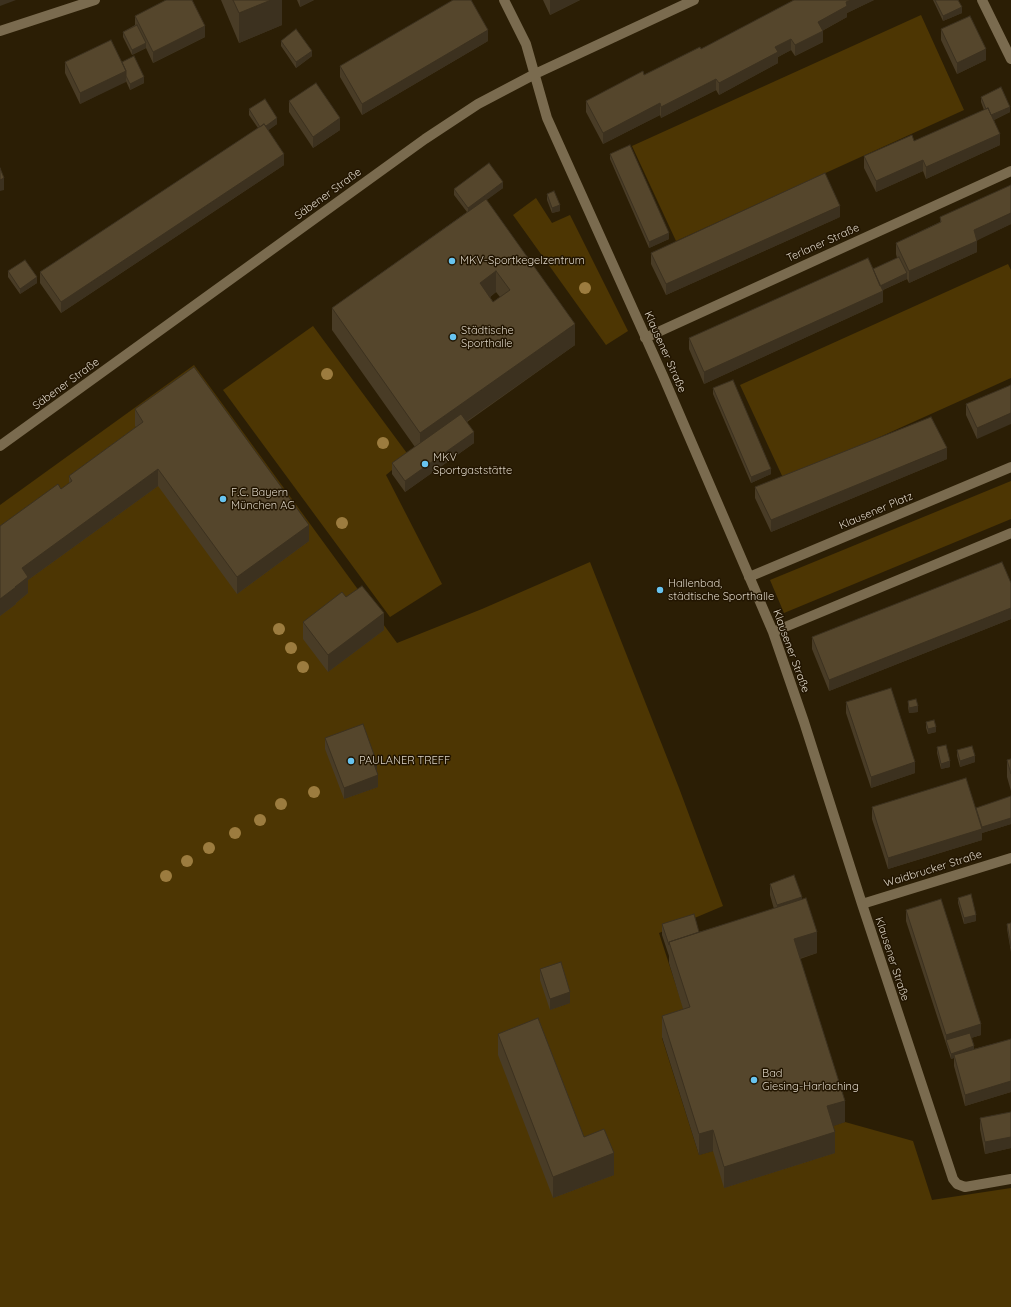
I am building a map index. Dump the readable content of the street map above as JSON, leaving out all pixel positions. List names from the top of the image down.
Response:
{
  "streets": {
    "street": [
      "Säbener Straße",
      "Terlaner Straße",
      "Klausener Straße",
      "Klausener Platz",
      "Waidbrucker Straße"
    ]
  },
  "crossings": [
    ["Säbener Straße", "Klausener Straße"],
    ["Terlaner Straße", "Klausener Straße"],
    ["Klausener Straße", "Klausener Platz"],
    ["Klausener Straße", "Waidbrucker Straße"]
  ],
  "places": [
    "MKV-Sportkegelzentrum",
    "Städtische Sporthalle",
    "MKV Sportgaststätte",
    "F.C. Bayern München AG",
    "Hallenbad, städtische Sporthalle",
    "PAULANER TREFF",
    "Bad Giesing-Harlaching"
  ]
}
